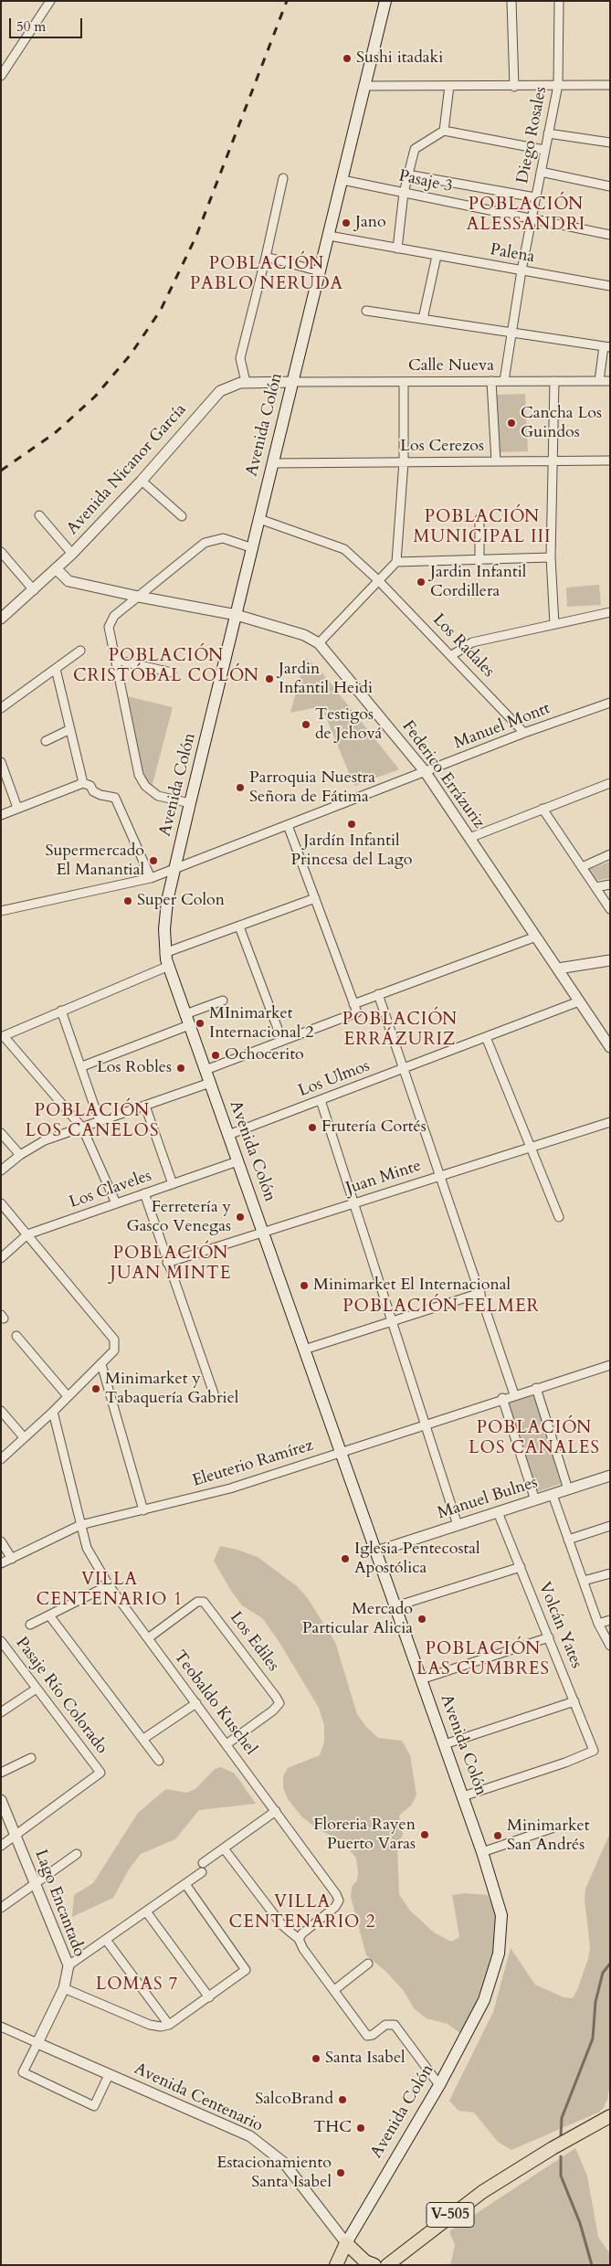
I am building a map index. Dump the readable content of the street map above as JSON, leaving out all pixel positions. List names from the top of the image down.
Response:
{
  "streets": {
    "main road": ["Avenida Colón", "V-505"],
    "street": [
      "Diego Rosales",
      "Pasaje 3",
      "Palena",
      "Calle Nueva",
      "Los Cerezos",
      "Avenida Nicanor García",
      "Los Radales",
      "Manuel Montt",
      "Federico Errázuriz",
      "Los Ulmos",
      "Juan Minte",
      "Los Claveles",
      "Eleuterio Ramírez",
      "Manuel Bulnes",
      "Volcán Yates",
      "Los Ediles",
      "Pasaje Río Colorado",
      "Teobaldo Kuschel",
      "Lago Encantado",
      "Avenida Centenario"
    ]
  },
  "crossings": [
    ["Diego Rosales", "Pasaje 3"],
    ["Diego Rosales", "Palena"],
    ["Diego Rosales", "Calle Nueva"],
    ["Pasaje 3", "Avenida Colón"],
    ["Palena", "Avenida Colón"],
    ["Calle Nueva", "Avenida Colón"],
    ["Calle Nueva", "Avenida Nicanor García"],
    ["Avenida Colón", "Los Cerezos"],
    ["Avenida Colón", "Avenida Nicanor García"],
    ["Avenida Colón", "Los Radales"],
    ["Avenida Colón", "Manuel Montt"],
    ["Avenida Colón", "Federico Errázuriz"],
    ["Avenida Colón", "Los Ulmos"],
    ["Avenida Colón", "Juan Minte"],
    ["Avenida Colón", "Los Claveles"],
    ["Avenida Colón", "Eleuterio Ramírez"],
    ["Avenida Colón", "Manuel Bulnes"],
    ["Avenida Colón", "Volcán Yates"],
    ["Avenida Colón", "Avenida Centenario"],
    ["Avenida Nicanor García", "Federico Errázuriz"],
    ["Los Radales", "Manuel Montt"],
    ["Manuel Montt", "Federico Errázuriz"],
    ["Federico Errázuriz", "Los Ulmos"],
    ["Eleuterio Ramírez", "Teobaldo Kuschel"],
    ["Manuel Bulnes", "Volcán Yates"],
    ["Los Ediles", "Teobaldo Kuschel"],
    ["Pasaje Río Colorado", "Lago Encantado"],
    ["Lago Encantado", "Avenida Centenario"]
  ],
  "districts": [
    "POBLACIÓN ALESSANDRI",
    "POBLACIÓN PABLO NERUDA",
    "POBLACIÓN MUNICIPAL III",
    "POBLACIÓN CRISTÓBAL COLÓN",
    "POBLACIÓN ERRÁZURIZ",
    "POBLACIÓN LOS CANELOS",
    "POBLACIÓN JUAN MINTE",
    "POBLACIÓN FELMER",
    "POBLACIÓN LOS CANALES",
    "VILLA CENTENARIO 1",
    "POBLACIÓN LAS CUMBRES",
    "VILLA CENTENARIO 2",
    "LOMAS 7"
  ],
  "places": [
    "Sushi itadaki",
    "Jano",
    "Cancha Los Guindos",
    "Jardin Infantil Cordillera",
    "Jardin Infantil Heidi",
    "Testigos de Jehová",
    "Parroquia Nuestra Señora de Fátima",
    "Jardín Infantil Princesa del Lago",
    "Supermercado El Manantial",
    "Super Colon",
    "MInimarket Internacional 2",
    "Ochocerito",
    "Los Robles",
    "Frutería Cortés",
    "Ferretería y Gasco Venegas",
    "Minimarket El Internacional",
    "Minimarket y Tabaquería Gabriel",
    "Iglesia Pentecostal Apostólica",
    "Mercado Particular Alicia",
    "Floreria Rayen Puerto Varas",
    "Minimarket San Andrés",
    "Santa Isabel",
    "SalcoBrand",
    "THC",
    "Estacionamiento Santa Isabel"
  ],
  "scale_bar": "50 m"
}
